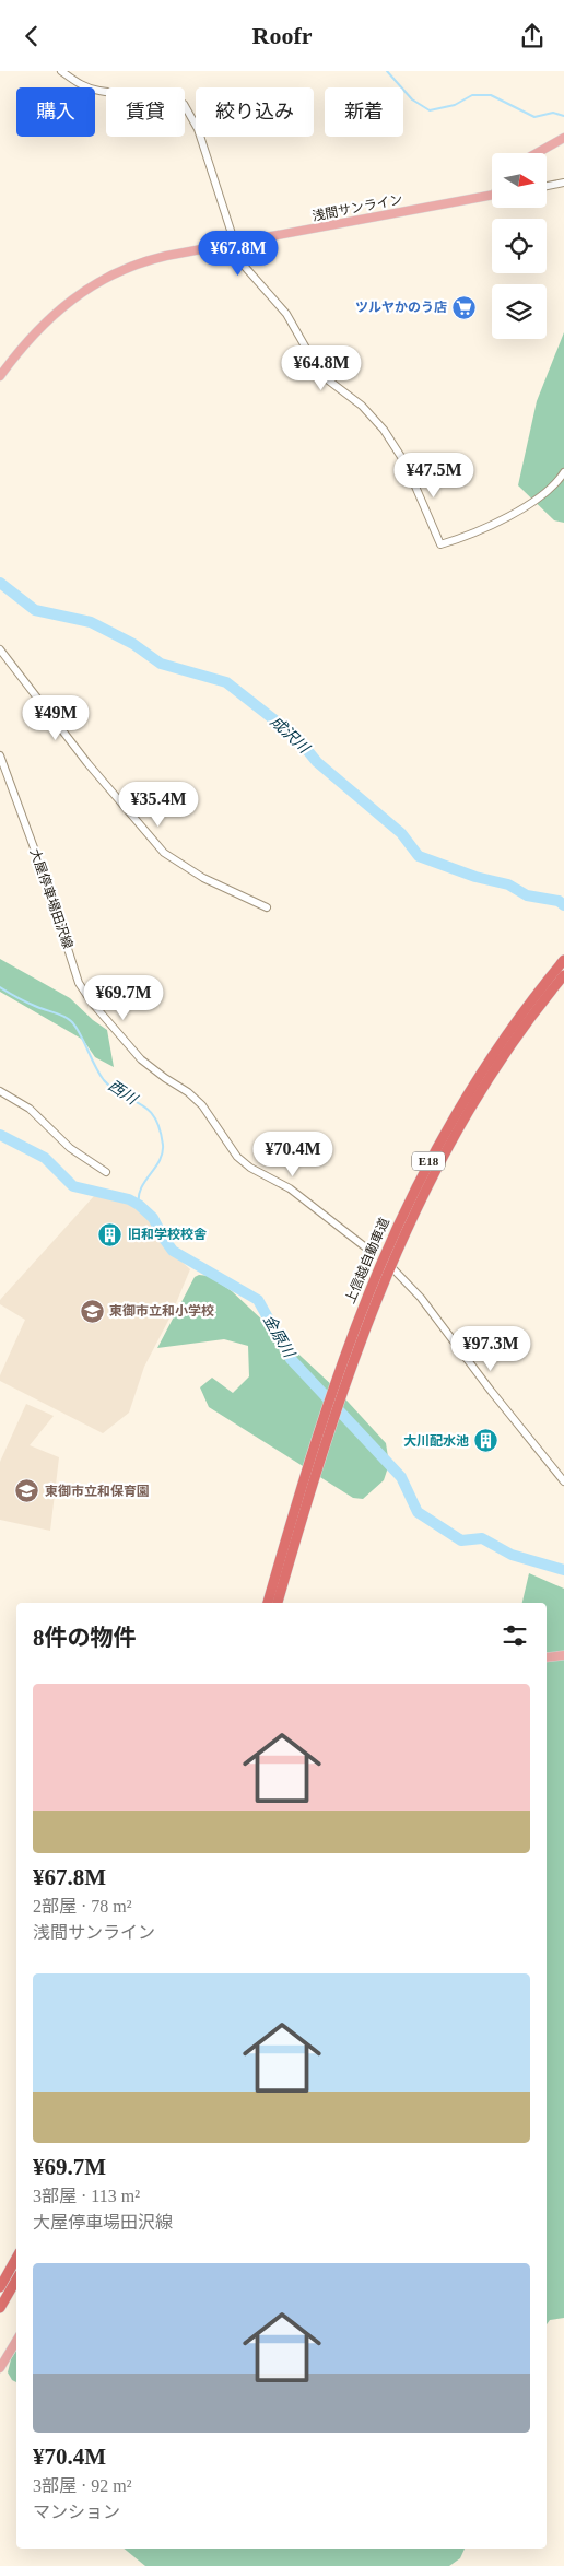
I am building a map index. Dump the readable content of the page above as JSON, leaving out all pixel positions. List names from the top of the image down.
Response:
{
  "streets": {
    "highway": ["E18", "上信越自動車道"],
    "main road": ["浅間サンライン"],
    "street": ["大屋停車場田沢線"]
  },
  "water": ["成沢川", "西川", "金原川"],
  "places": {
    "supermarket": ["ツルヤかのう店"],
    "building": ["旧和学校校舎", "大川配水池"],
    "school or university": ["東御市立和小学校", "東御市立和保育園"]
  },
  "north": "right",
  "page": {
    "header": "Roofr",
    "chip": [
      "購入",
      "賃貸",
      "絞り込み",
      "新着"
    ],
    "price": [
      "¥67.8M",
      "¥64.8M",
      "¥47.5M",
      "¥49M",
      "¥35.4M",
      "¥69.7M",
      "¥70.4M",
      "¥97.3M"
    ],
    "heading": "8件の物件",
    "list": [
      {
        "name": "¥67.8M",
        "note": "2部屋 · 78 m² · 浅間サンライン"
      },
      {
        "name": "¥69.7M",
        "note": "3部屋 · 113 m² · 大屋停車場田沢線"
      },
      {
        "name": "¥70.4M",
        "note": "3部屋 · 92 m² · マンション"
      }
    ]
  }
}
